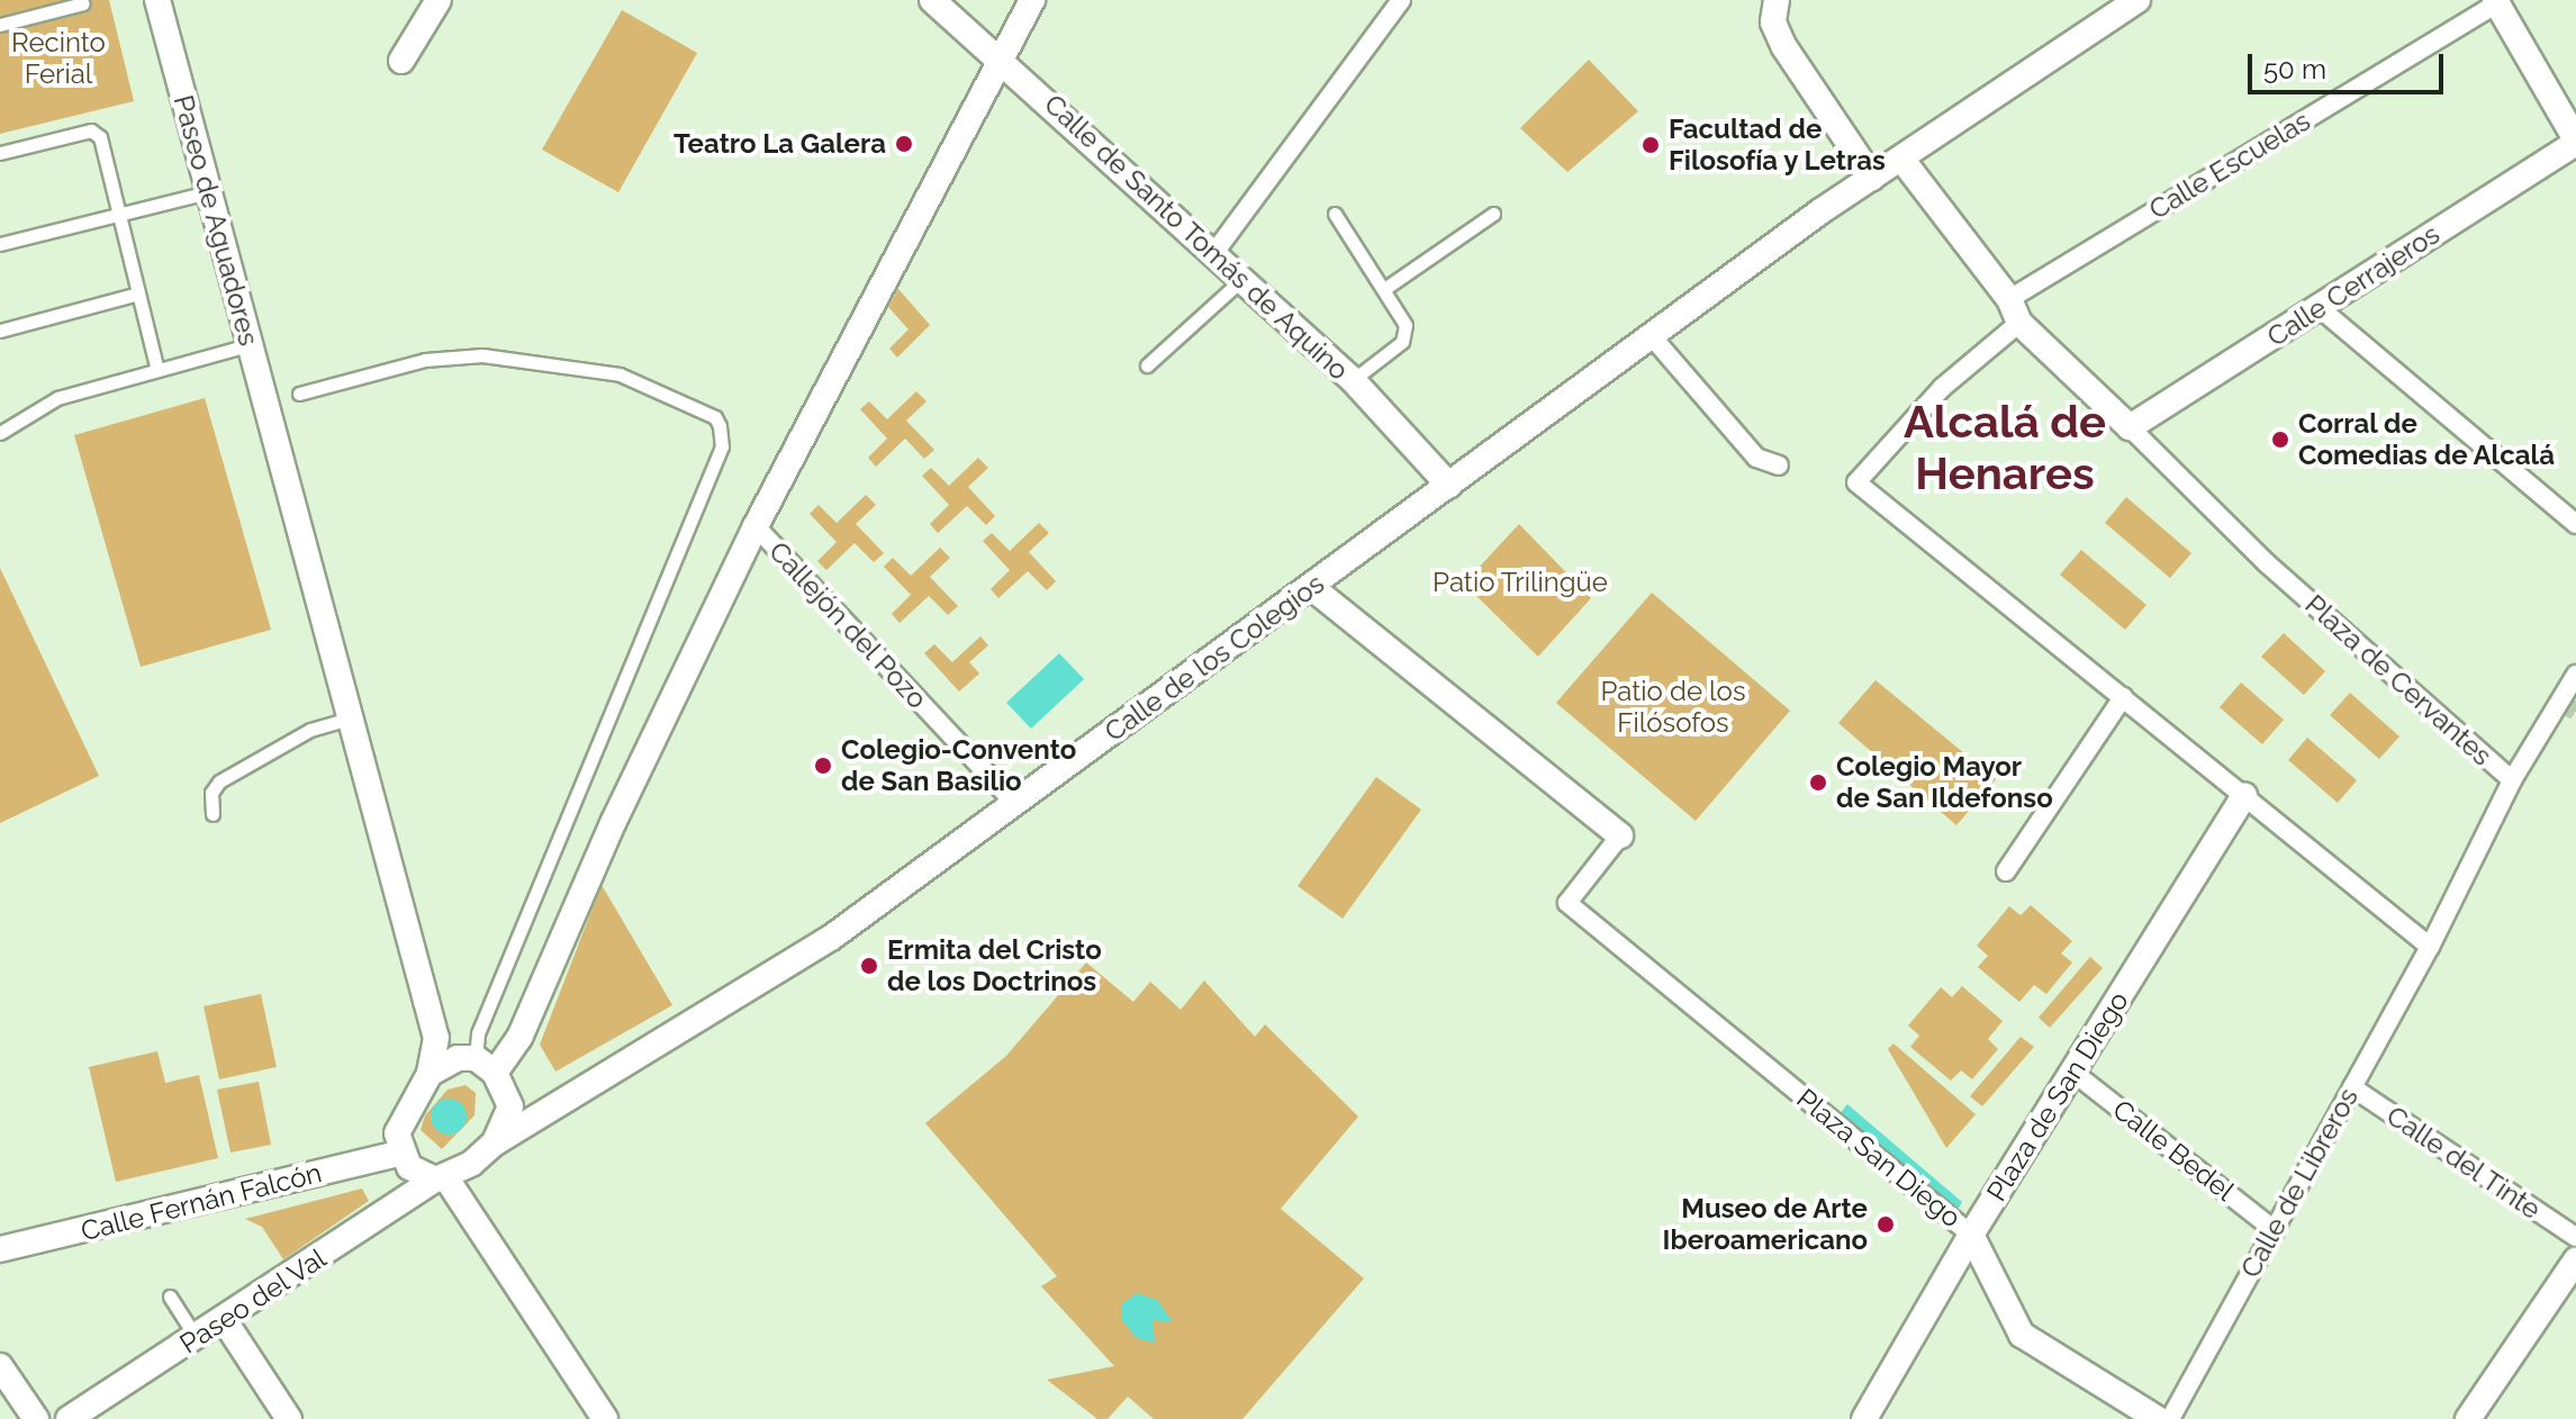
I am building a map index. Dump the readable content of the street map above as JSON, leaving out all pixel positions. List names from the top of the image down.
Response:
{
  "streets": {
    "street": [
      "Calle Escuelas",
      "Paseo de Aguadores",
      "Calle de Santo Tomás de Aquino",
      "Calle Cerrajeros",
      "Callejón del Pozo",
      "Calle de los Colegios",
      "Plaza de Cervantes",
      "Plaza de San Diego",
      "Calle Bedel",
      "Plaza San Diego",
      "Calle del Tinte",
      "Calle de Libreros",
      "Calle Fernán Falcón",
      "Paseo del Val"
    ]
  },
  "crossings": [
    ["Calle de Santo Tomás de Aquino", "Calle de los Colegios"],
    ["Calle Cerrajeros", "Plaza de Cervantes"],
    ["Callejón del Pozo", "Calle de los Colegios"],
    ["Calle de los Colegios", "Calle Fernán Falcón"],
    ["Calle de los Colegios", "Paseo del Val"],
    ["Plaza de Cervantes", "Calle de Libreros"],
    ["Plaza de San Diego", "Calle Bedel"],
    ["Plaza de San Diego", "Plaza San Diego"],
    ["Calle Bedel", "Calle de Libreros"],
    ["Calle del Tinte", "Calle de Libreros"],
    ["Calle Fernán Falcón", "Paseo del Val"]
  ],
  "districts": ["Alcalá de Henares"],
  "parks": ["Recinto Ferial", "Patio Trilingüe", "Patio de los Filósofos"],
  "places": [
    "Teatro La Galera",
    "Facultad de Filosofía y Letras",
    "Corral de Comedias de Alcalá",
    "Colegio-Convento de San Basilio",
    "Colegio Mayor de San Ildefonso",
    "Ermita del Cristo de los Doctrinos",
    "Museo de Arte Iberoamericano"
  ],
  "scale_bar": "50 m"
}
